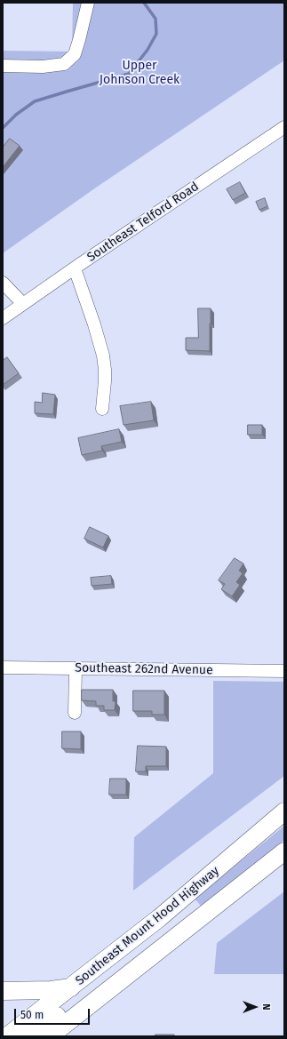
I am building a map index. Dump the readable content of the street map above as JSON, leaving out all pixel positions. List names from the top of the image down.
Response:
{
  "streets": {
    "highway": ["Southeast Mount Hood Highway"],
    "street": ["Southeast Telford Road", "Southeast 262nd Avenue"]
  },
  "parks": ["Upper Johnson Creek"],
  "scale_bar": "50 m",
  "north": "right"
}
